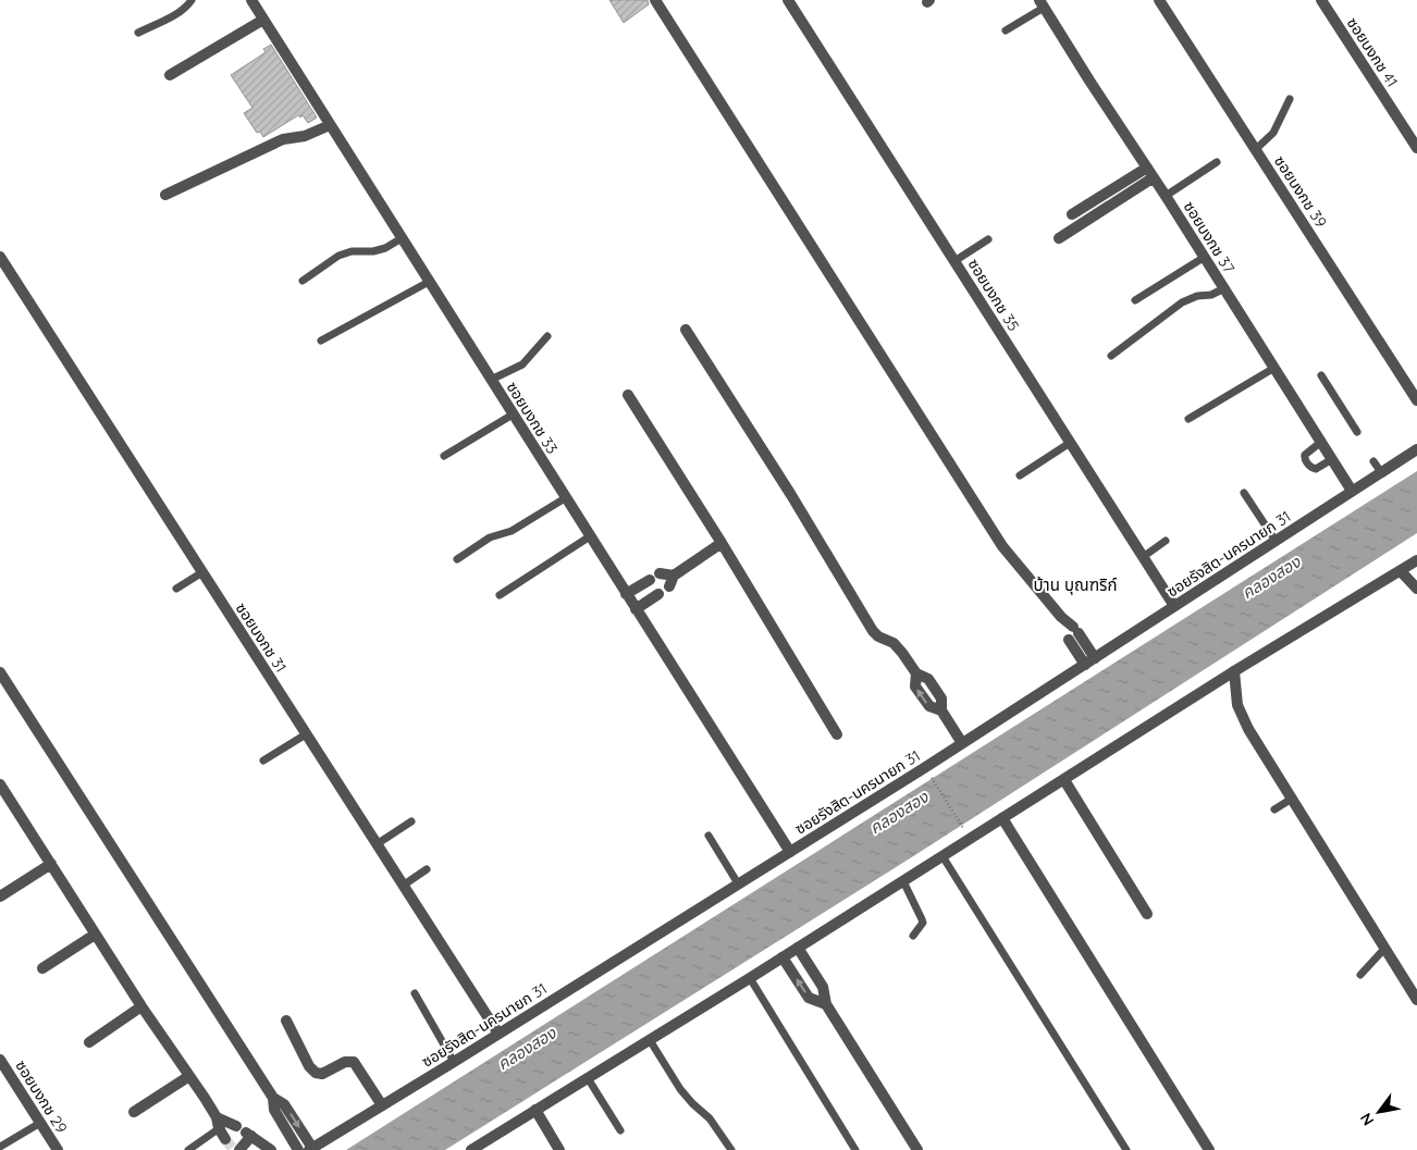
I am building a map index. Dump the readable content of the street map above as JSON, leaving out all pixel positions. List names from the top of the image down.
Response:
{
  "streets": {
    "street": [
      "ซอยบงกช 41",
      "ซอยบงกช 39",
      "ซอยบงกช 37",
      "ซอยบงกช 35",
      "ซอยบงกช 33",
      "ซอยรังสิต-นครนายก 31",
      "ซอยบงกช 31",
      "ซอยบงกช 29"
    ]
  },
  "crossings": [
    ["ซอยบงกช 37", "ซอยรังสิต-นครนายก 31"],
    ["ซอยบงกช 35", "ซอยรังสิต-นครนายก 31"],
    ["ซอยบงกช 33", "ซอยรังสิต-นครนายก 31"],
    ["ซอยรังสิต-นครนายก 31", "ซอยบงกช 31"]
  ],
  "districts": ["บ้าน บุณฑริก์"],
  "water": ["คลองสอง"],
  "north": "bottom left"
}
